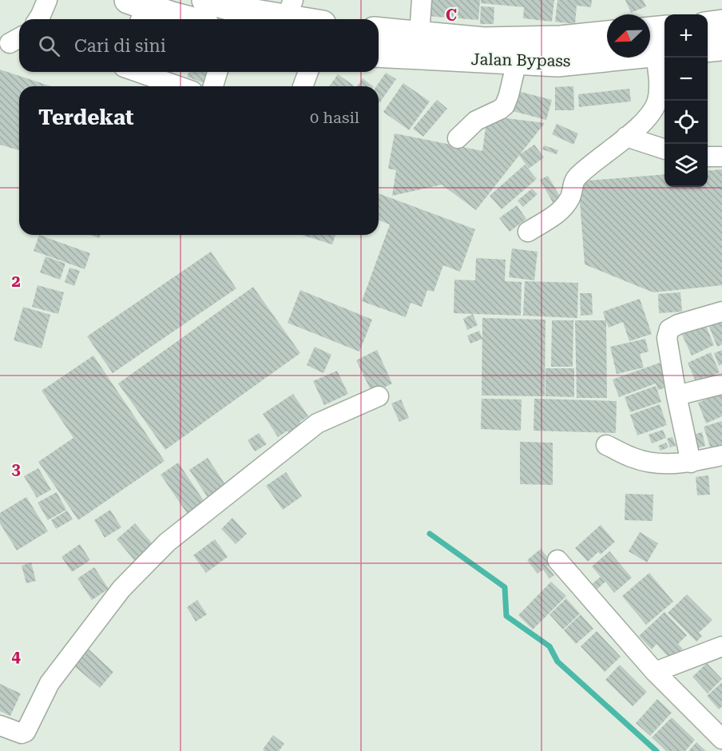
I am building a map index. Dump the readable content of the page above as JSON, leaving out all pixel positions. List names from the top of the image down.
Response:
{
  "streets": {
    "highway": ["Jalan Bypass"]
  },
  "north": "bottom left",
  "page": {
    "map_buttons": ["+", "−"],
    "search": "Cari di sini",
    "heading": ["Terdekat", "0 hasil"]
  },
  "grid": {
    "columns": ["C"],
    "rows": ["2", "3", "4"]
  }
}
